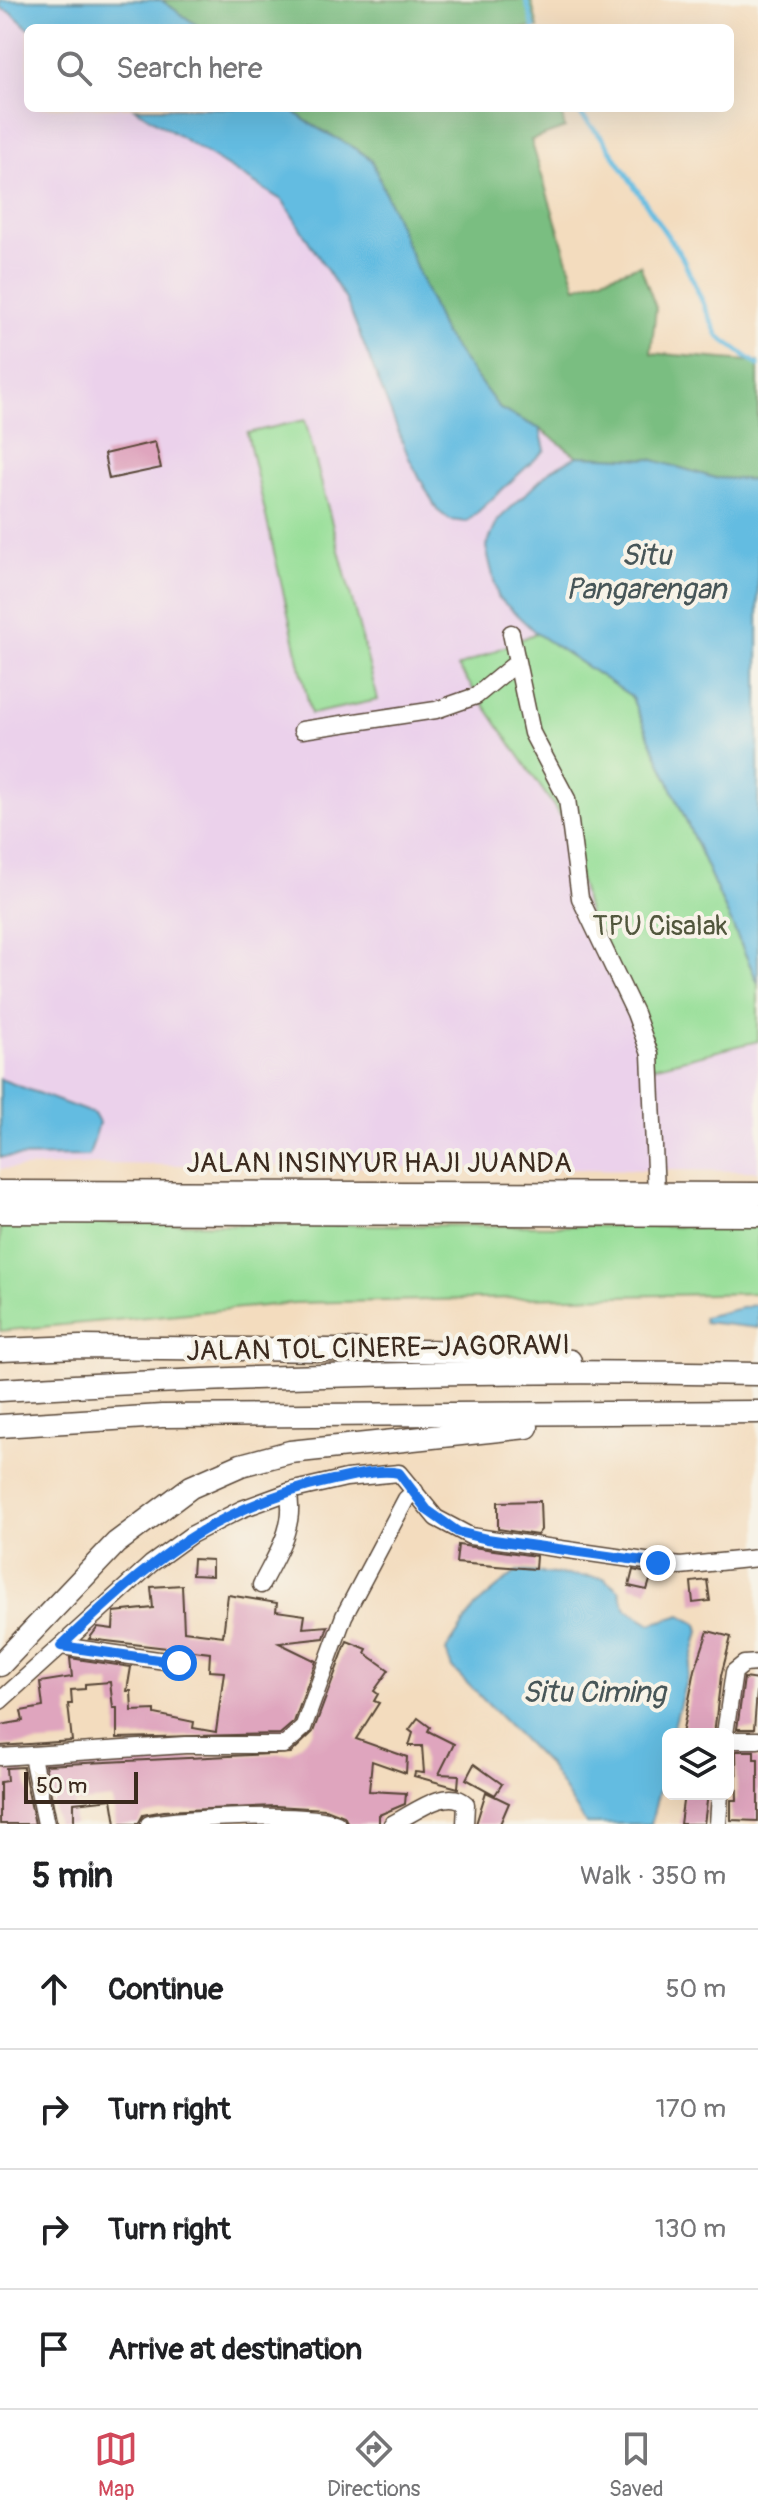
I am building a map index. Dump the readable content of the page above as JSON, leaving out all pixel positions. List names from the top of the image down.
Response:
{
  "streets": {
    "highway": ["JALAN INSINYUR HAJI JUANDA", "JALAN TOL CINERE–JAGORAWI"]
  },
  "water": ["Situ Pangarengan", "Situ Ciming"],
  "parks": ["TPU Cisalak"],
  "scale_bar": "50 m",
  "page": {
    "search": "Search here",
    "scale": "50 m",
    "heading": ["5 min", "Walk · 350 m"],
    "list": [
      ["Continue", "50 m"],
      ["Turn right", "170 m"],
      ["Turn right", "130 m"],
      "Arrive at destination"
    ],
    "nav": ["Map", "Directions", "Saved"]
  }
}
